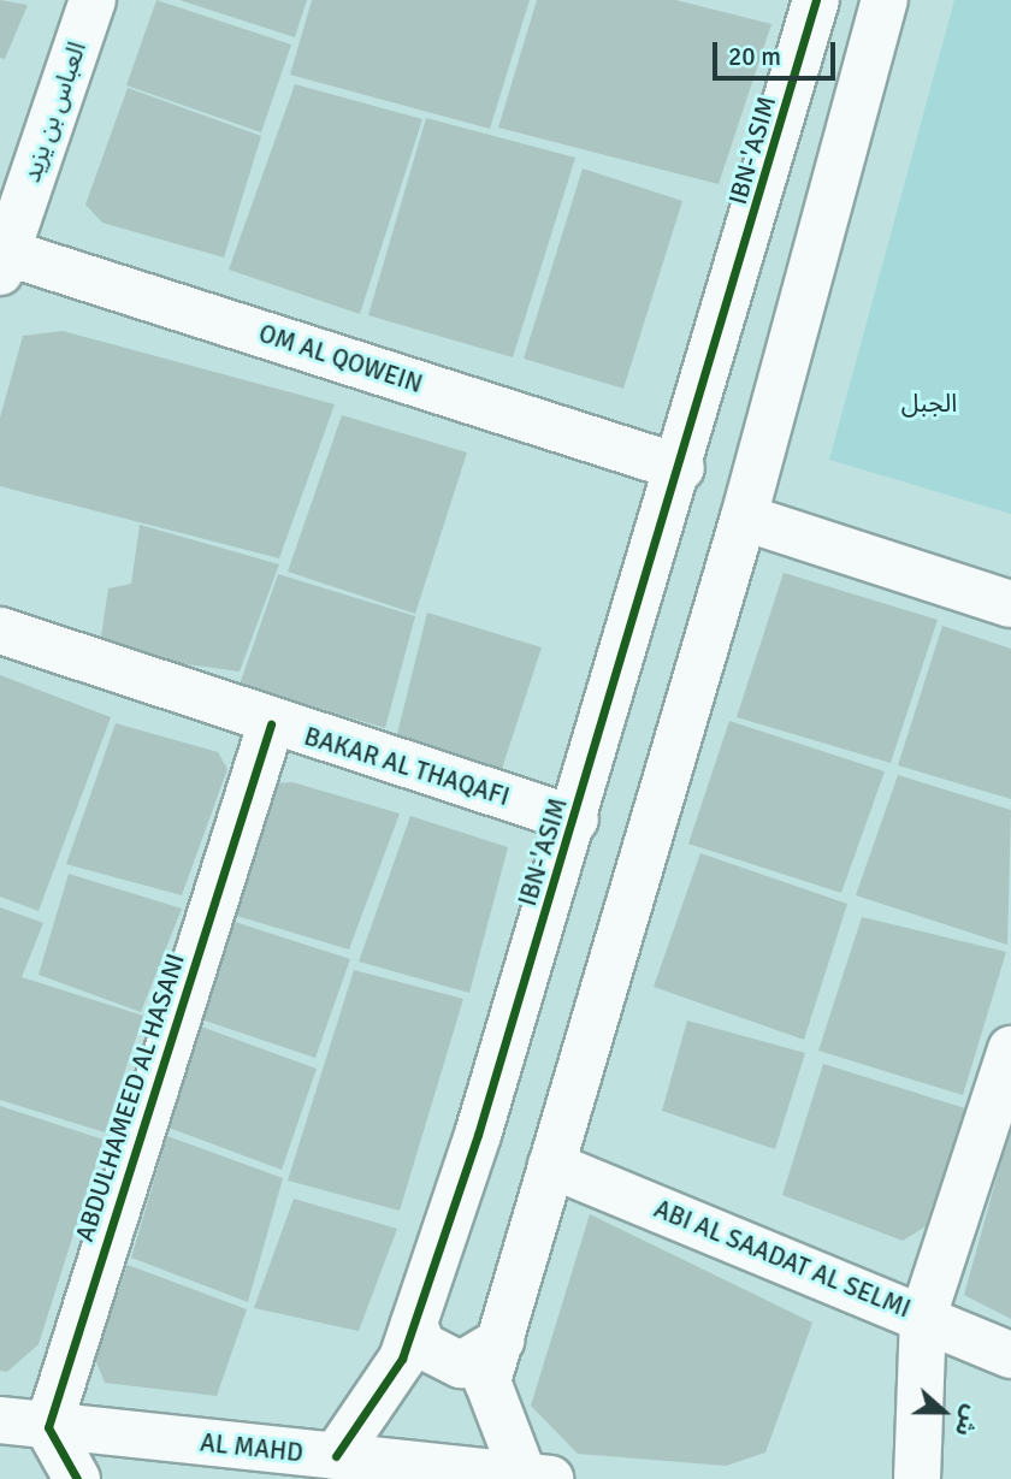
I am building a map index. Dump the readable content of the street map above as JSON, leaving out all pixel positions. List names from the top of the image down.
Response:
{
  "streets": {
    "street": [
      "العباس بن يزيد",
      "IBN-'ASIM",
      "OM AL QOWEIN",
      "BAKAR AL THAQAFI",
      "ABDULHAMEED AL HASANI",
      "ABI AL SAADAT AL SELMI",
      "AL MAHD"
    ]
  },
  "crossings": [
    ["العباس بن يزيد", "OM AL QOWEIN"],
    ["IBN-'ASIM", "OM AL QOWEIN"],
    ["IBN-'ASIM", "BAKAR AL THAQAFI"],
    ["IBN-'ASIM", "AL MAHD"],
    ["BAKAR AL THAQAFI", "ABDULHAMEED AL HASANI"],
    ["ABDULHAMEED AL HASANI", "AL MAHD"]
  ],
  "parks": ["الجبل"],
  "scale_bar": "20 m",
  "north": "right"
}
